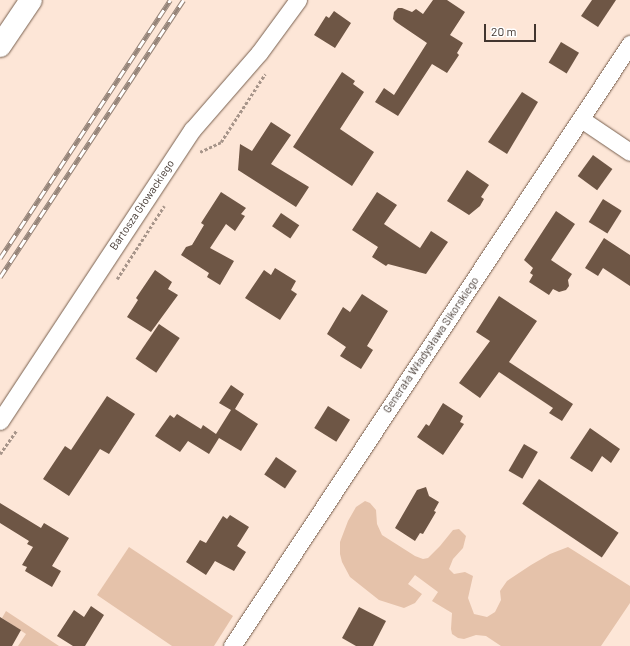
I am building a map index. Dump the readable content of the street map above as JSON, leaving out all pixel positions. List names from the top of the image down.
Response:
{
  "streets": {
    "street": ["Bartosza Głowackiego", "Generała Władysława Sikorskiego"]
  },
  "scale_bar": "20 m"
}
